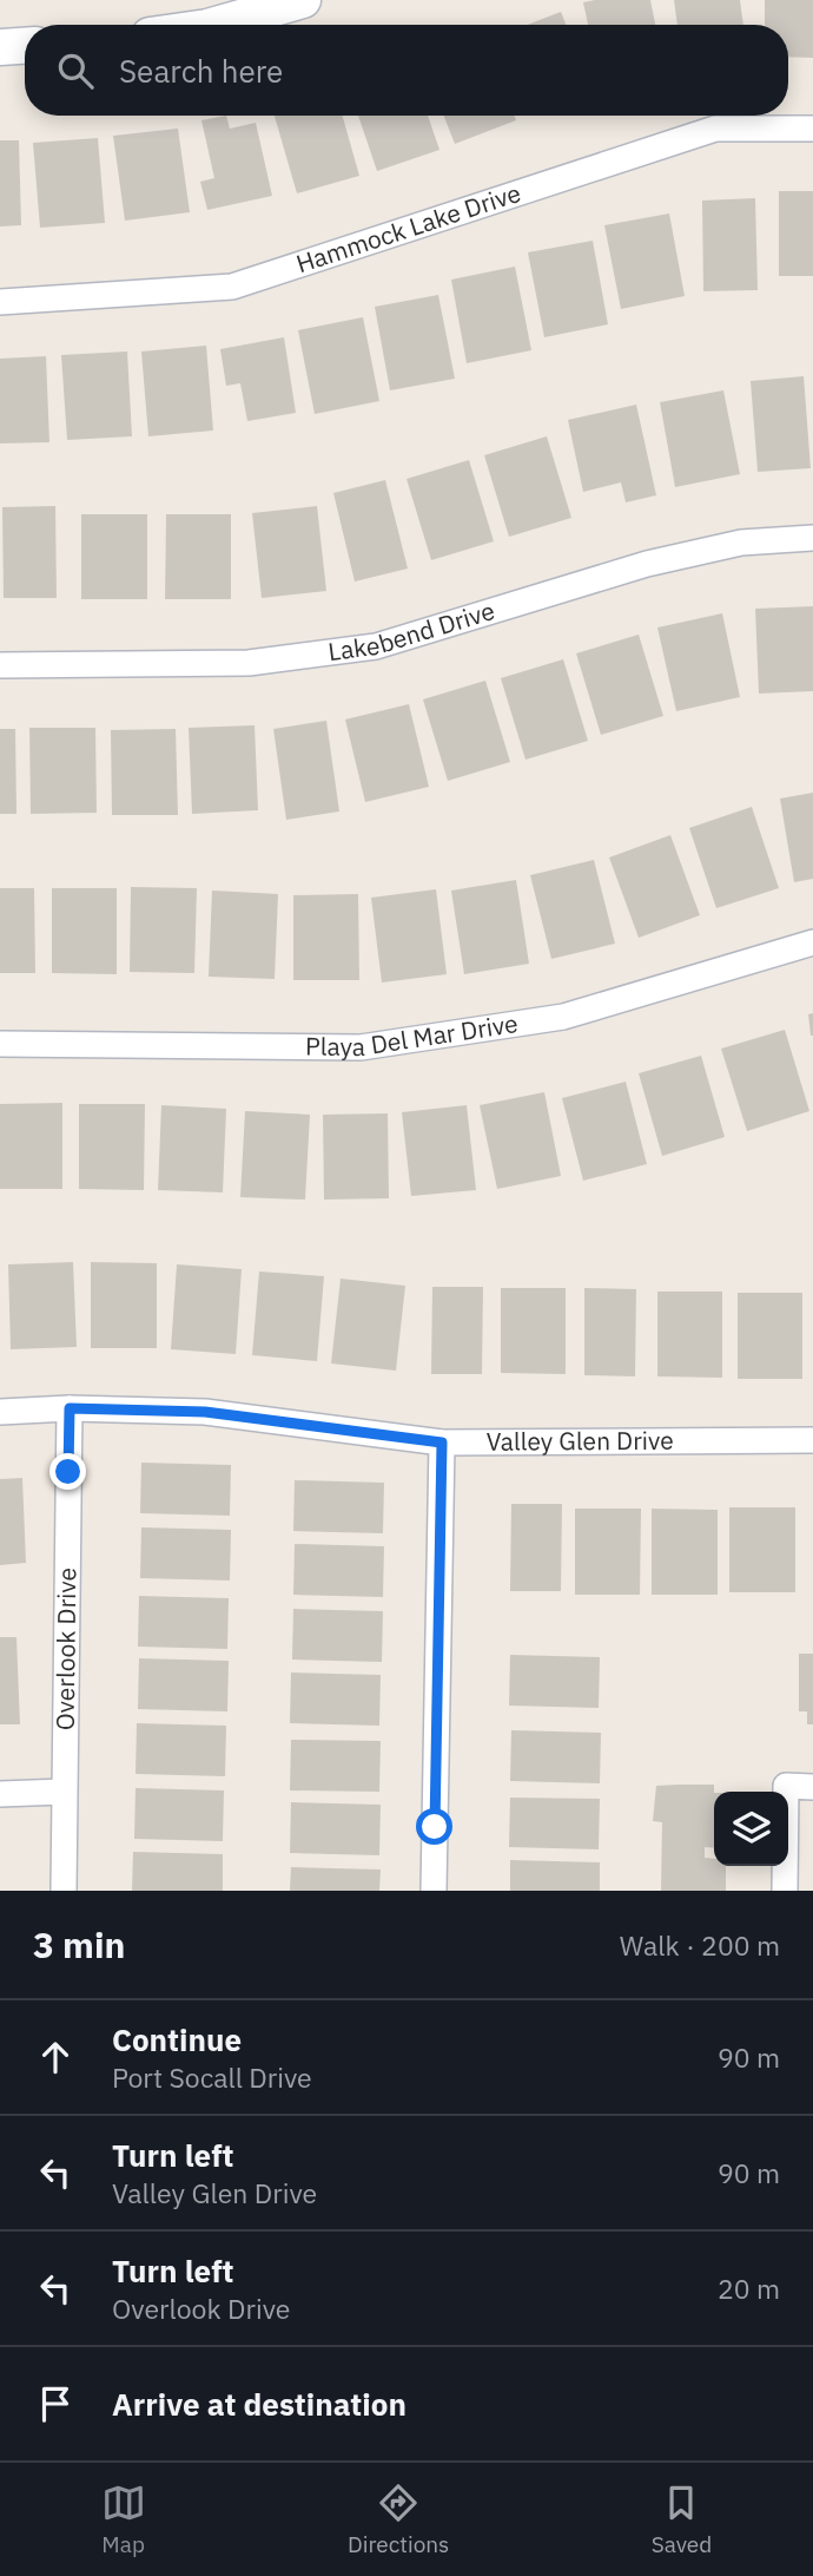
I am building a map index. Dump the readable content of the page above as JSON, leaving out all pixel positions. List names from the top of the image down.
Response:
{
  "streets": {
    "street": [
      "Hammock Lake Drive",
      "Lakebend Drive",
      "Playa Del Mar Drive",
      "Valley Glen Drive",
      "Overlook Drive"
    ]
  },
  "crossings": [
    ["Valley Glen Drive", "Overlook Drive"]
  ],
  "page": {
    "search": "Search here",
    "heading": ["3 min", "Walk · 200 m"],
    "list": [
      ["Continue", "Port Socall Drive", "90 m"],
      ["Turn left", "Valley Glen Drive", "90 m"],
      ["Turn left", "Overlook Drive", "20 m"],
      "Arrive at destination"
    ],
    "nav": ["Map", "Directions", "Saved"]
  }
}
